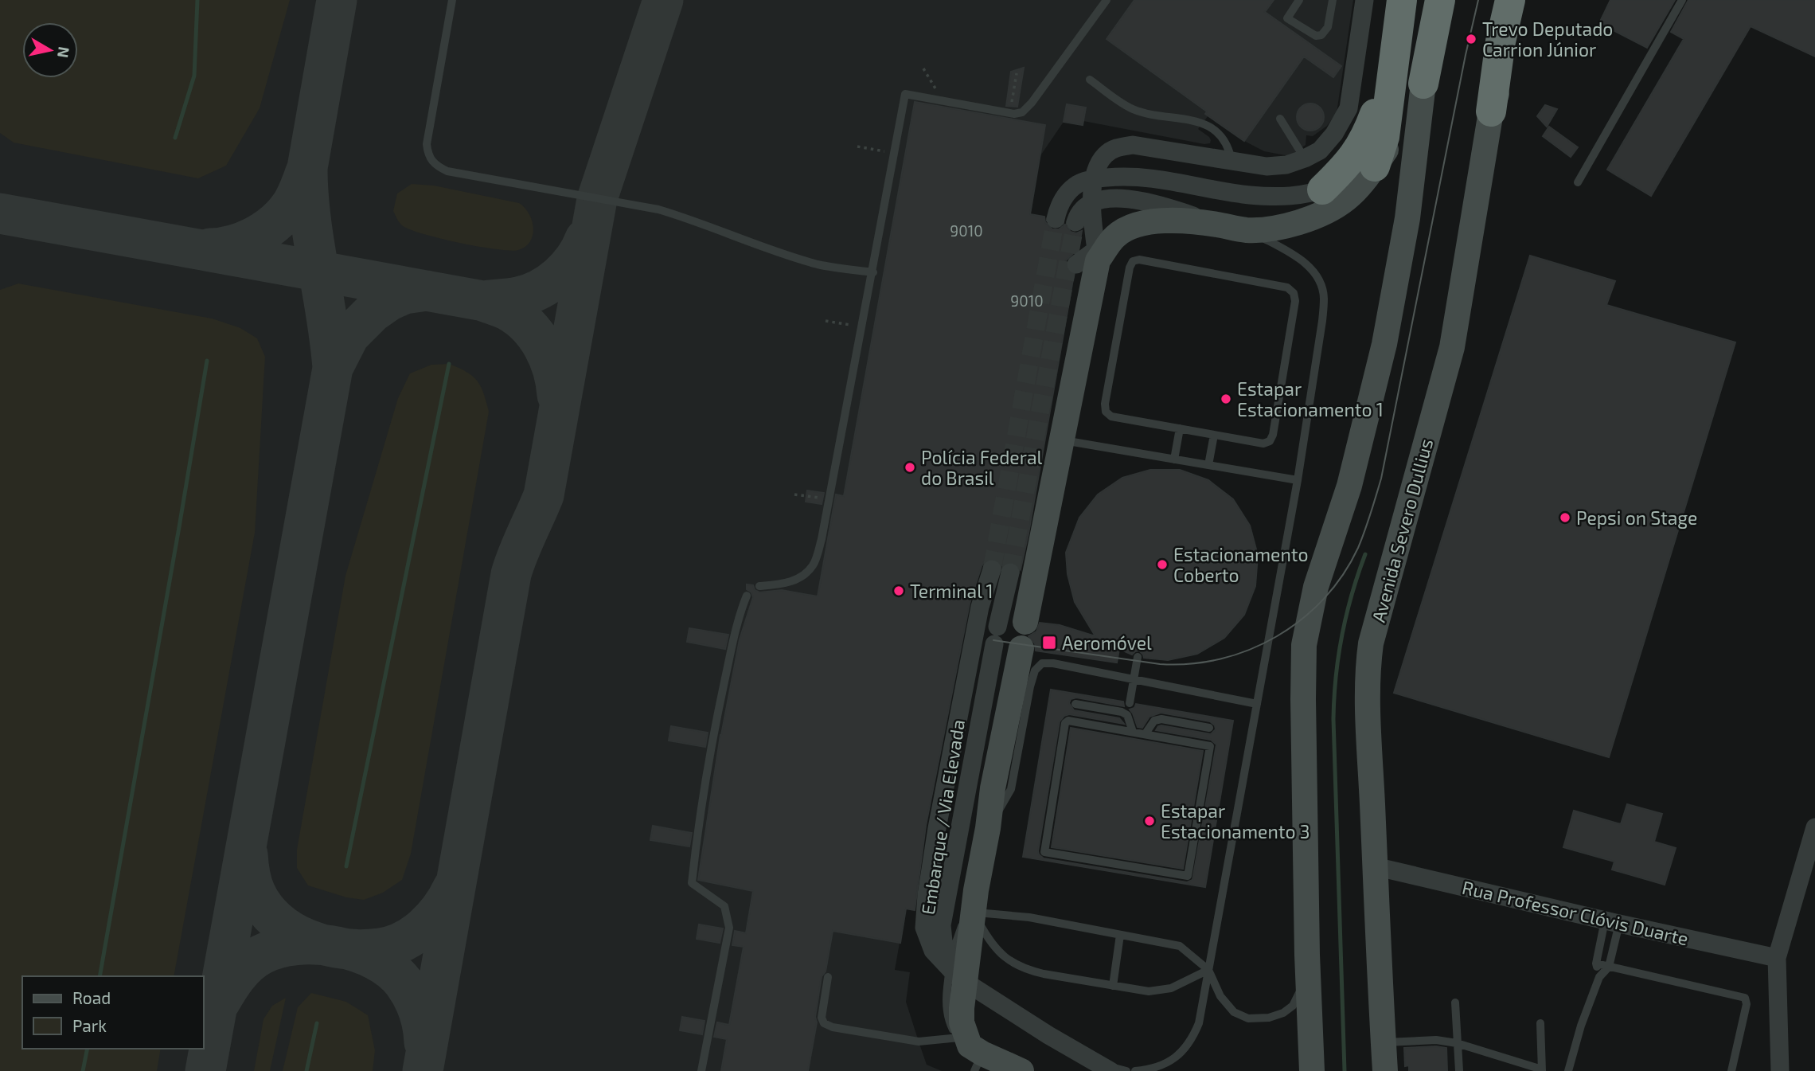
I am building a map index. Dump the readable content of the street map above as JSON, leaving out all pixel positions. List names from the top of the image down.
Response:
{
  "streets": {
    "main road": ["Avenida Severo Dullius"],
    "street": ["Embarque / Via Elevada", "Rua Professor Clóvis Duarte"]
  },
  "crossings": [
    ["Avenida Severo Dullius", "Rua Professor Clóvis Duarte"]
  ],
  "places": {
    "other": [
      "Trevo Deputado Carrion Júnior",
      "Estapar Estacionamento 1",
      "Polícia Federal do Brasil",
      "Pepsi on Stage",
      "Estacionamento Coberto",
      "Terminal 1",
      "Estapar Estacionamento 3"
    ],
    "transit": ["Aeromóvel"]
  },
  "house_numbers": ["9010", "9010"],
  "legend": ["Road", "Park"],
  "north": "right"
}
